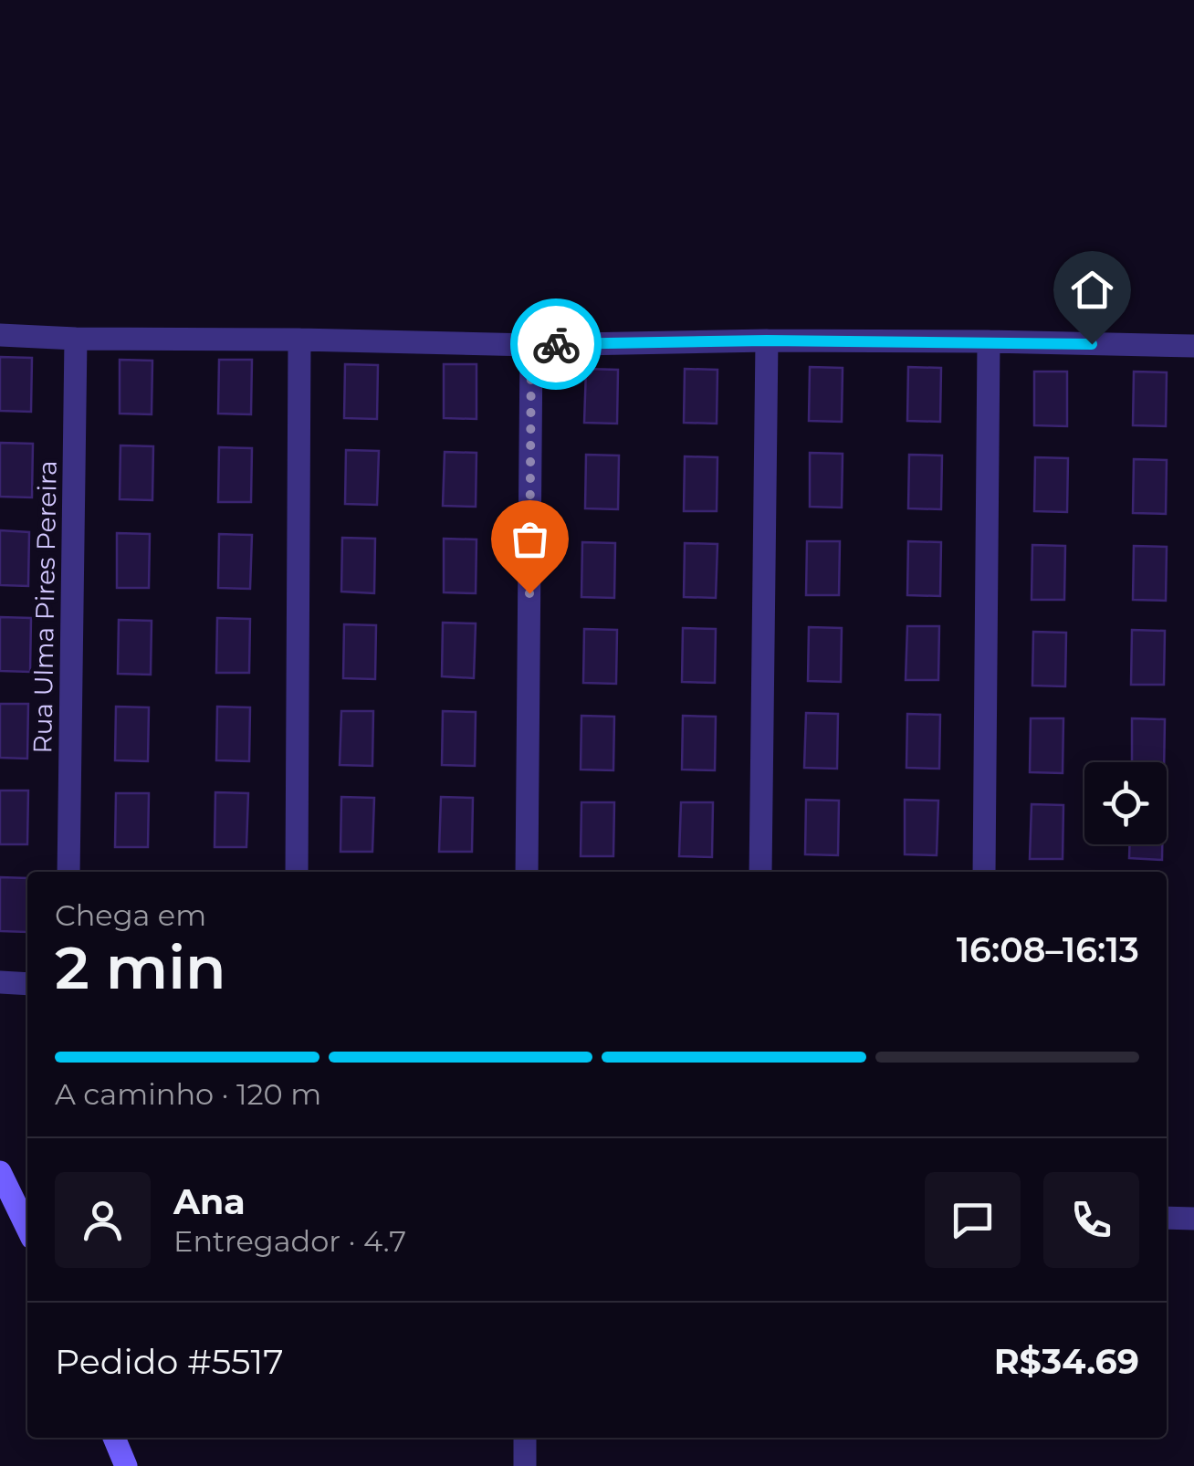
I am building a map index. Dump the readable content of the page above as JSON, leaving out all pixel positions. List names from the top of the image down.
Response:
{
  "streets": {
    "street": ["Rua Ulma Pires Pereira"]
  },
  "page": {
    "heading": ["2 min", "Chega em", "16:08–16:13"],
    "panel": [
      "Ana",
      "Entregador · 4.7",
      "Pedido #5517",
      "R$34.69"
    ],
    "bar": "A caminho · 120 m"
  }
}
